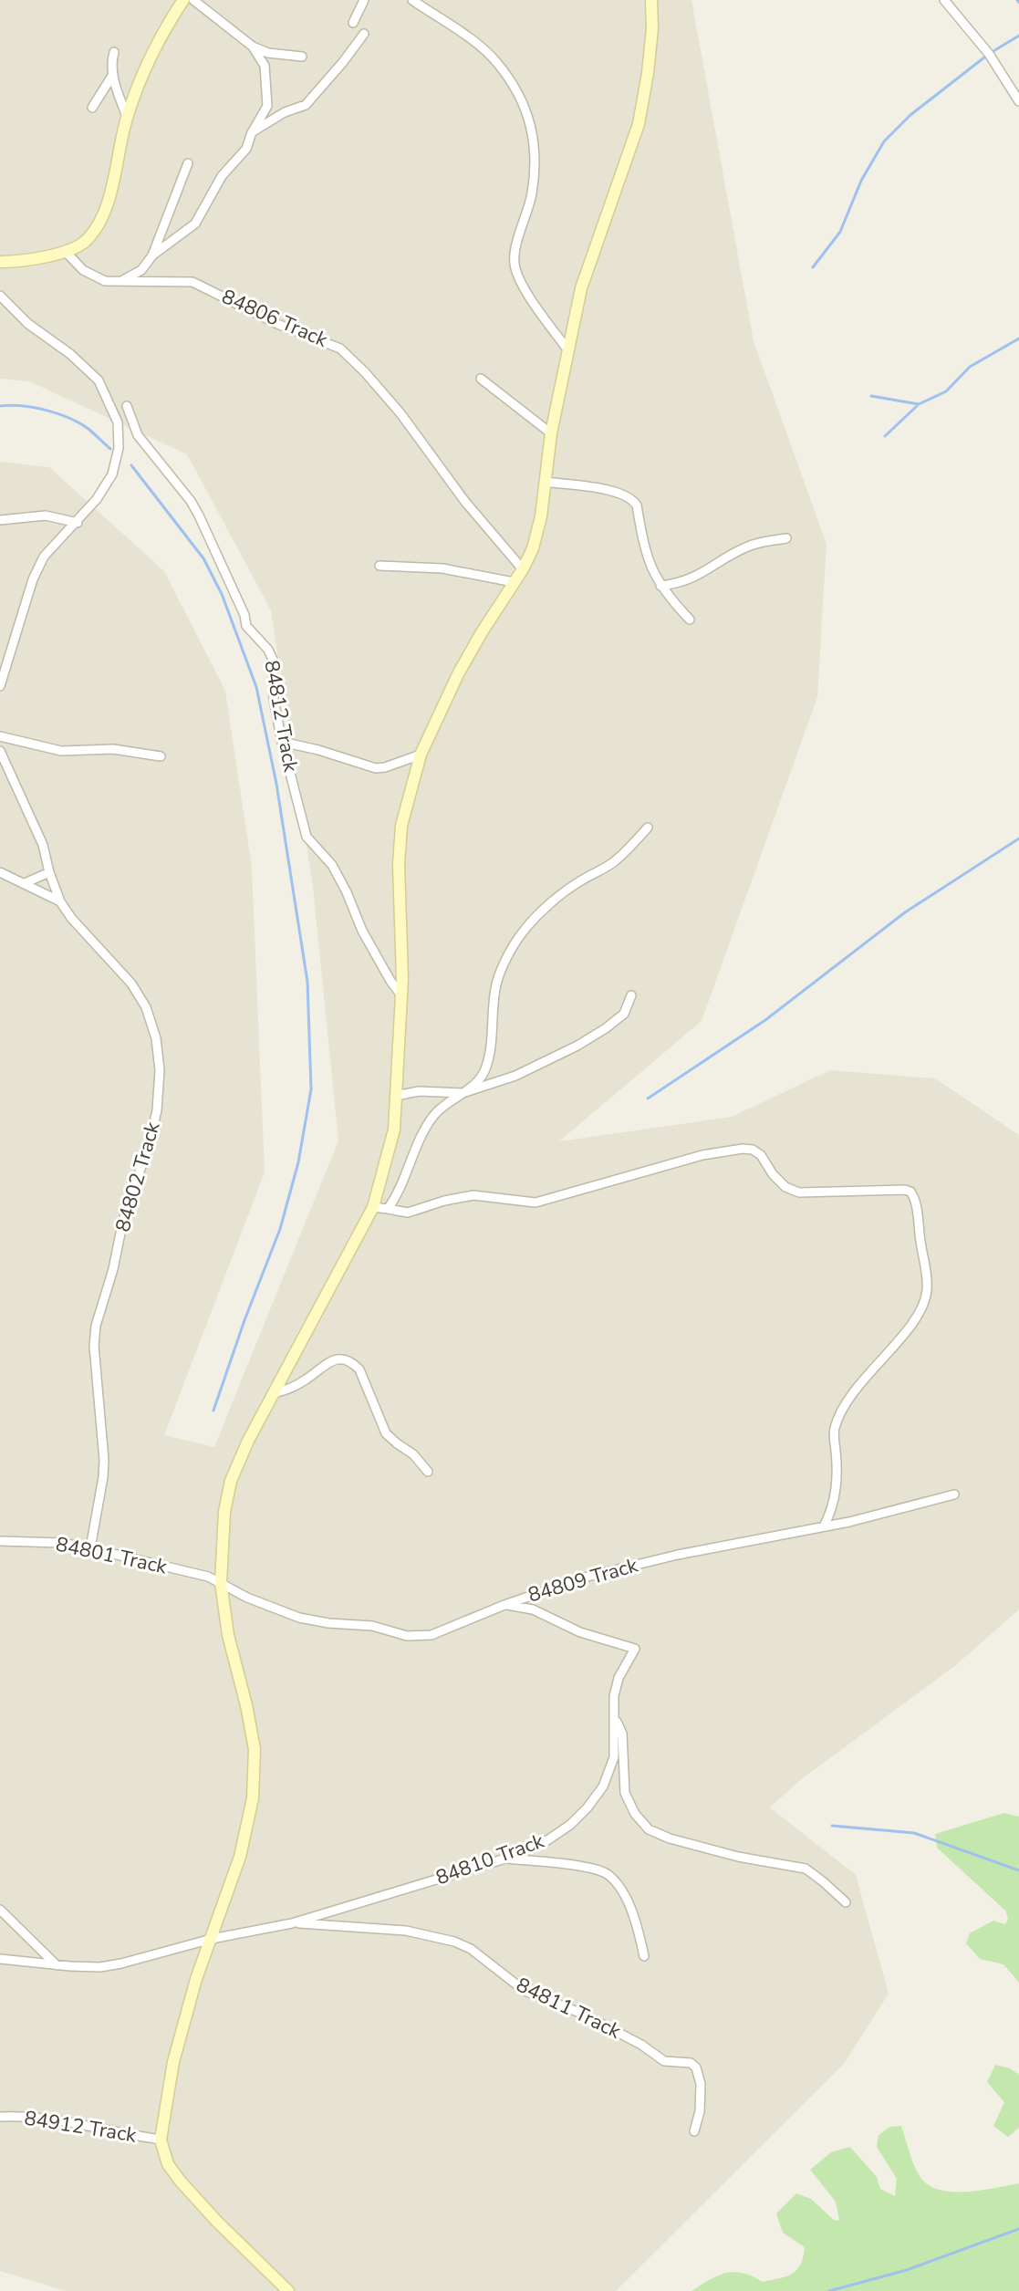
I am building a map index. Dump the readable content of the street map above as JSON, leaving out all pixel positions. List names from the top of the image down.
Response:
{
  "streets": {
    "street": [
      "84806 Track",
      "84812 Track",
      "84802 Track",
      "84801 Track",
      "84809 Track",
      "84810 Track",
      "84811 Track",
      "84912 Track"
    ]
  },
  "crossings": [
    ["84802 Track", "84801 Track"],
    ["84801 Track", "84809 Track"],
    ["84809 Track", "84810 Track"],
    ["84810 Track", "84811 Track"]
  ]
}
